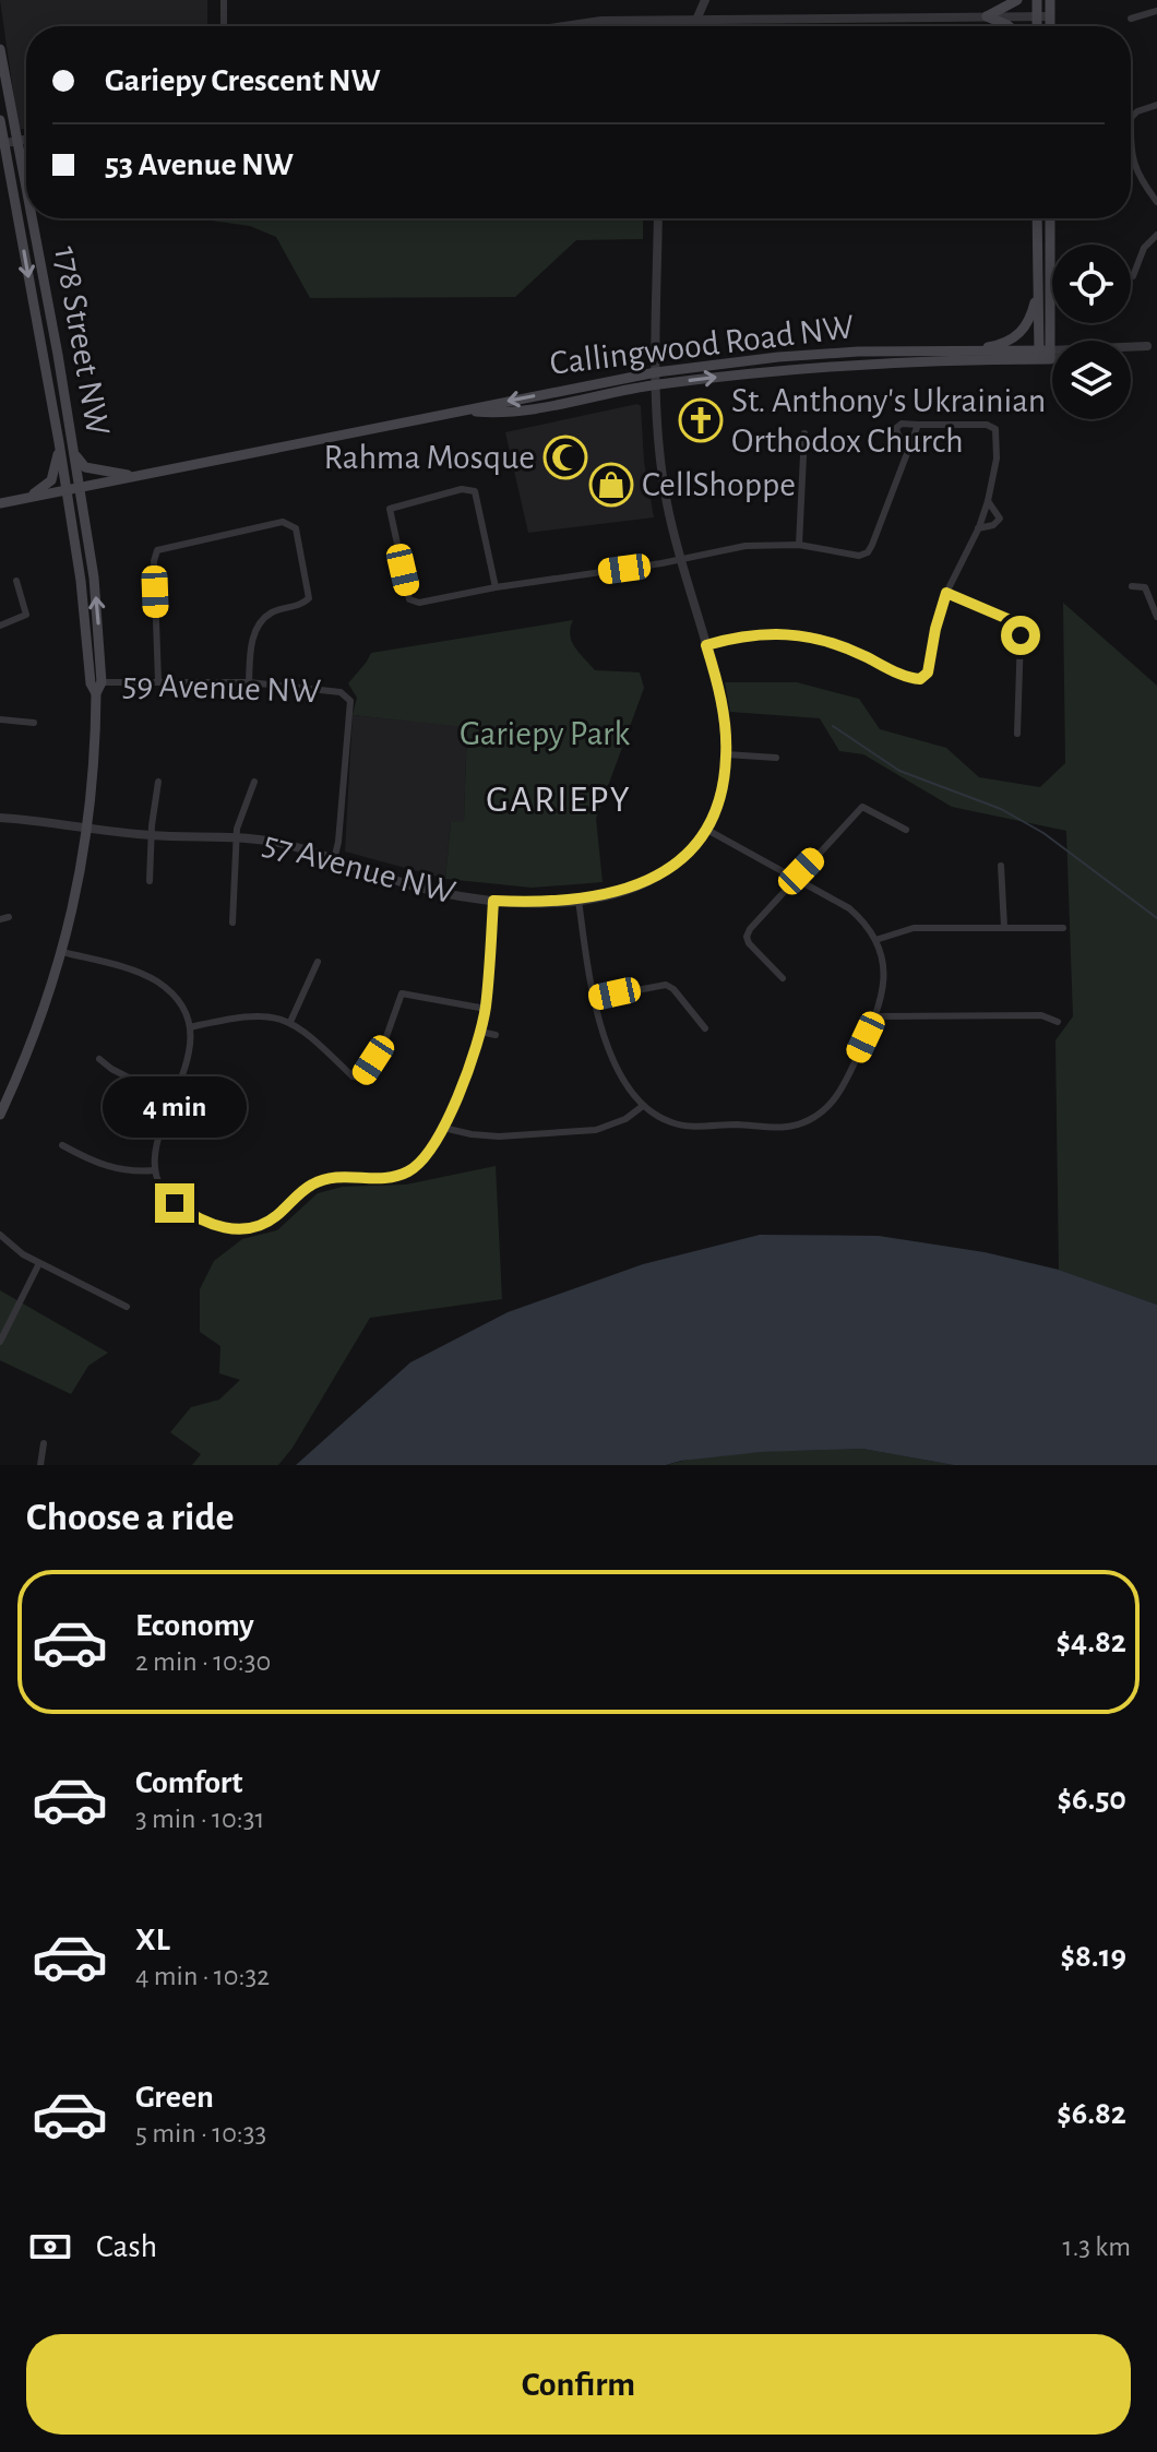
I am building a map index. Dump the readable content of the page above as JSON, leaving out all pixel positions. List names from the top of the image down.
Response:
{
  "streets": {
    "main road": ["178 Street NW", "Callingwood Road NW"],
    "street": ["59 Avenue NW", "57 Avenue NW"]
  },
  "crossings": [
    ["178 Street NW", "Callingwood Road NW"],
    ["178 Street NW", "59 Avenue NW"],
    ["59 Avenue NW", "57 Avenue NW"]
  ],
  "districts": ["GARIEPY"],
  "parks": ["Gariepy Park"],
  "places": {
    "church": ["St. Anthony's Ukrainian Orthodox Church"],
    "mosque": ["Rahma Mosque"],
    "shop": ["CellShoppe"]
  },
  "page": {
    "banner": ["Gariepy Crescent NW", "53 Avenue NW"],
    "bubble": "4 min",
    "heading": "Choose a ride",
    "list": [
      {
        "name": "Economy",
        "note": "2 min · 10:30",
        "value": "$4.82"
      },
      {
        "name": "Comfort",
        "note": "3 min · 10:31",
        "value": "$6.50"
      },
      {
        "name": "XL",
        "note": "4 min · 10:32",
        "value": "$8.19"
      },
      {
        "name": "Green",
        "note": "5 min · 10:33",
        "value": "$6.82"
      }
    ],
    "pay": ["Cash", "1.3 km"],
    "buttons": "Confirm"
  }
}
